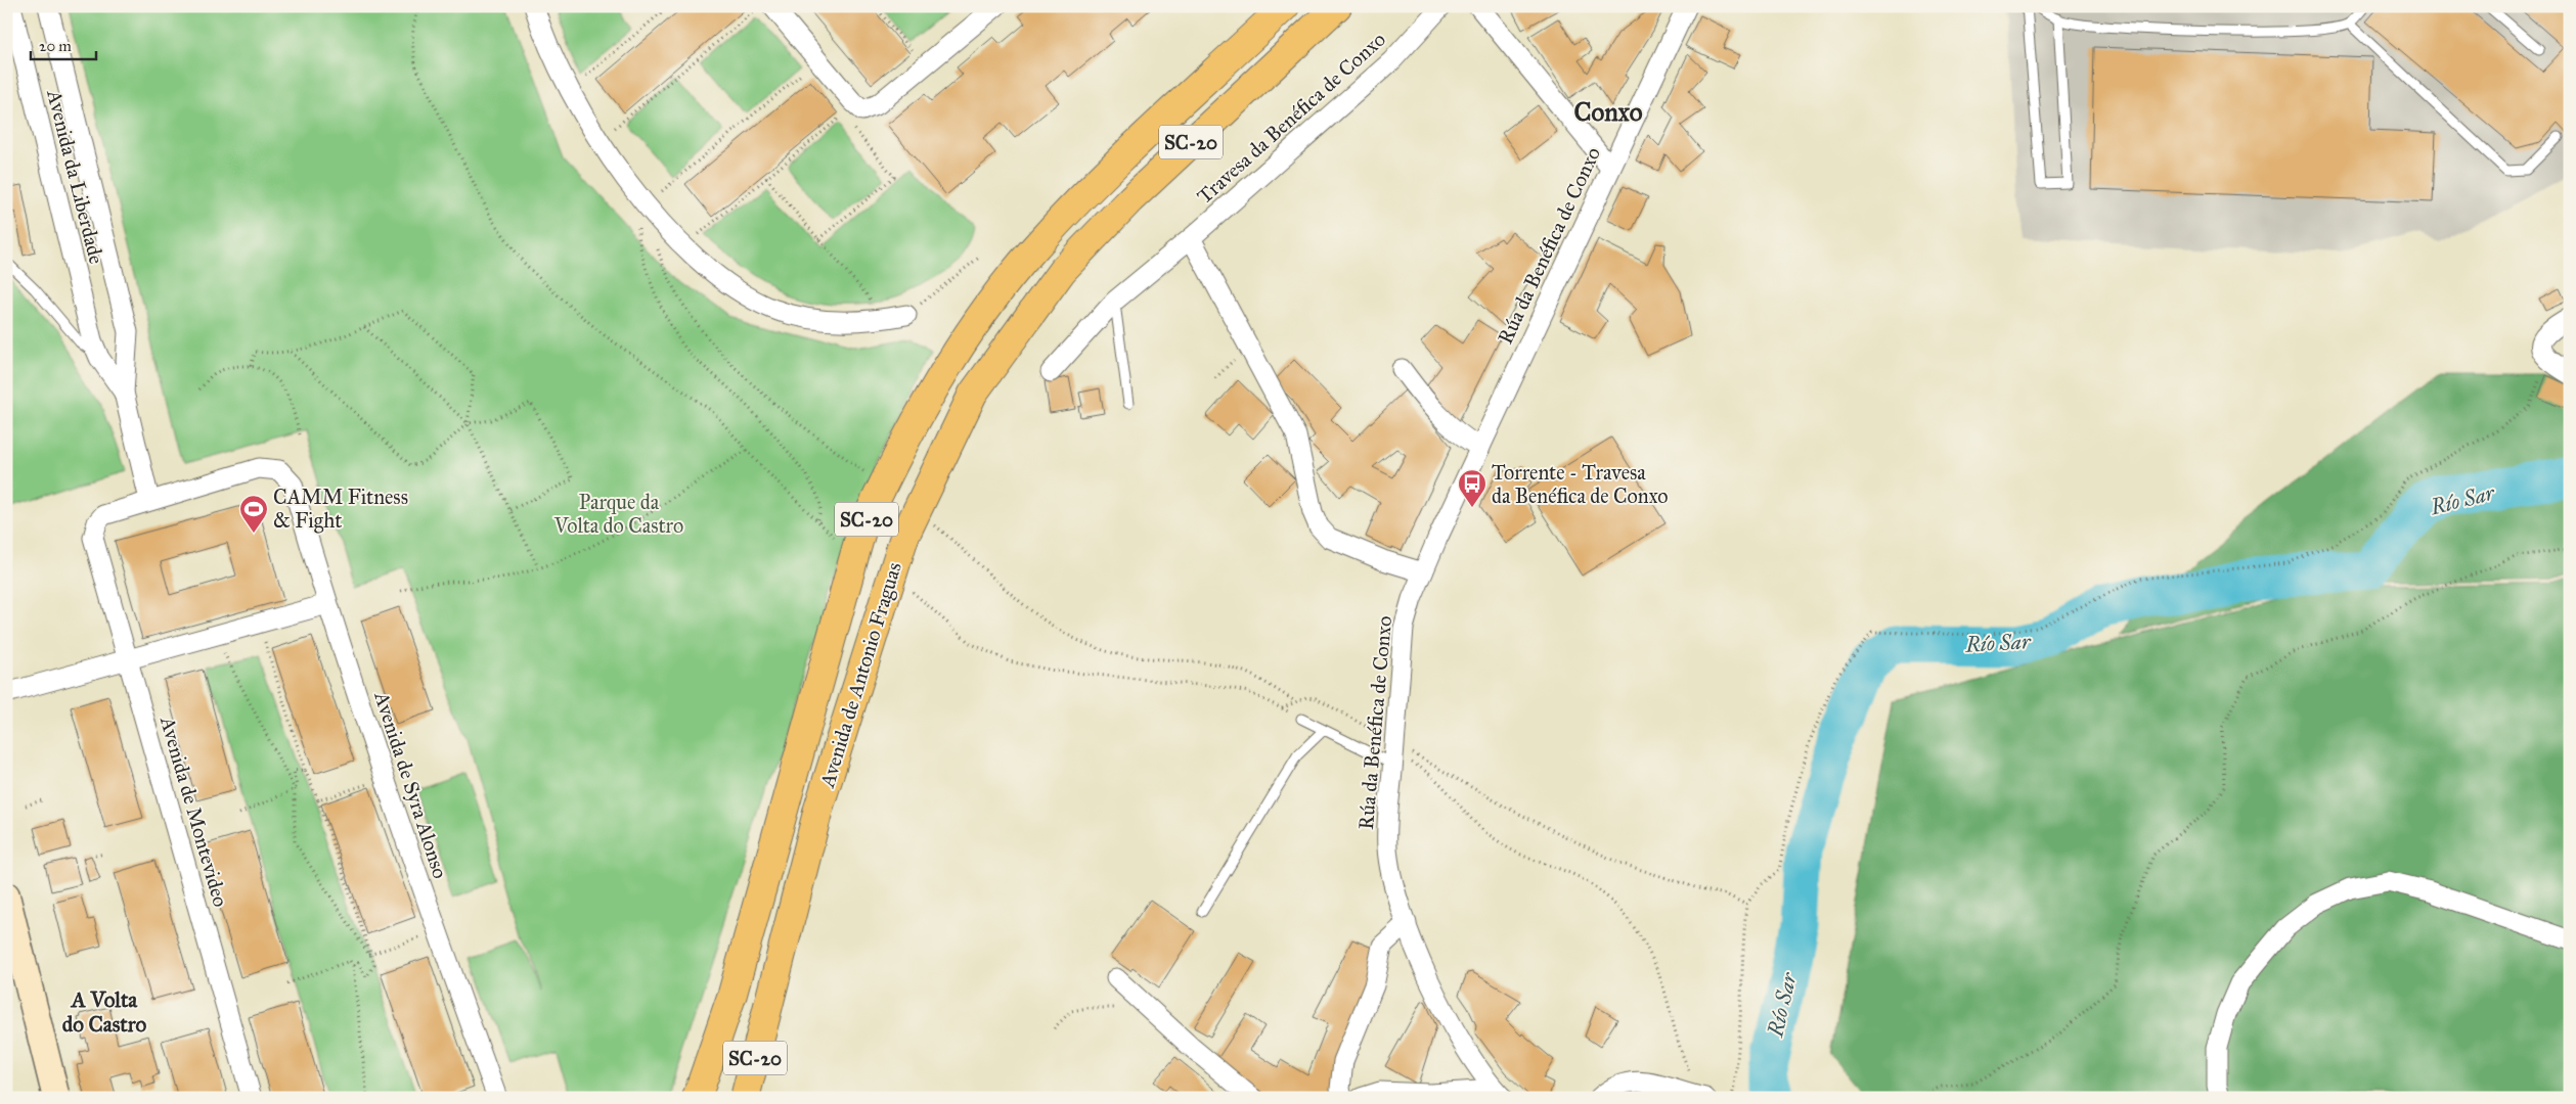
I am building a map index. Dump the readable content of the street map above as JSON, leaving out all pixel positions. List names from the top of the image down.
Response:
{
  "streets": {
    "highway": ["SC-20", "Avenida de Antonio Fraguas"],
    "street": [
      "Travesa da Benéfica de Conxo",
      "Avenida da Liberdade",
      "Rúa da Benéfica de Conxo",
      "Avenida de Syra Alonso",
      "Avenida de Montevideo"
    ]
  },
  "crossings": [
    ["Avenida da Liberdade", "Avenida de Syra Alonso"],
    ["Avenida da Liberdade", "Avenida de Montevideo"],
    ["Avenida de Syra Alonso", "Avenida de Montevideo"]
  ],
  "districts": ["Conxo", "A Volta do Castro"],
  "water": ["Río Sar"],
  "parks": ["Parque da Volta do Castro"],
  "places": {
    "bus stop": ["Torrente - Travesa da Benéfica de Conxo"],
    "sports": ["CAMM Fitness & Fight"]
  },
  "scale_bar": "20 m"
}
